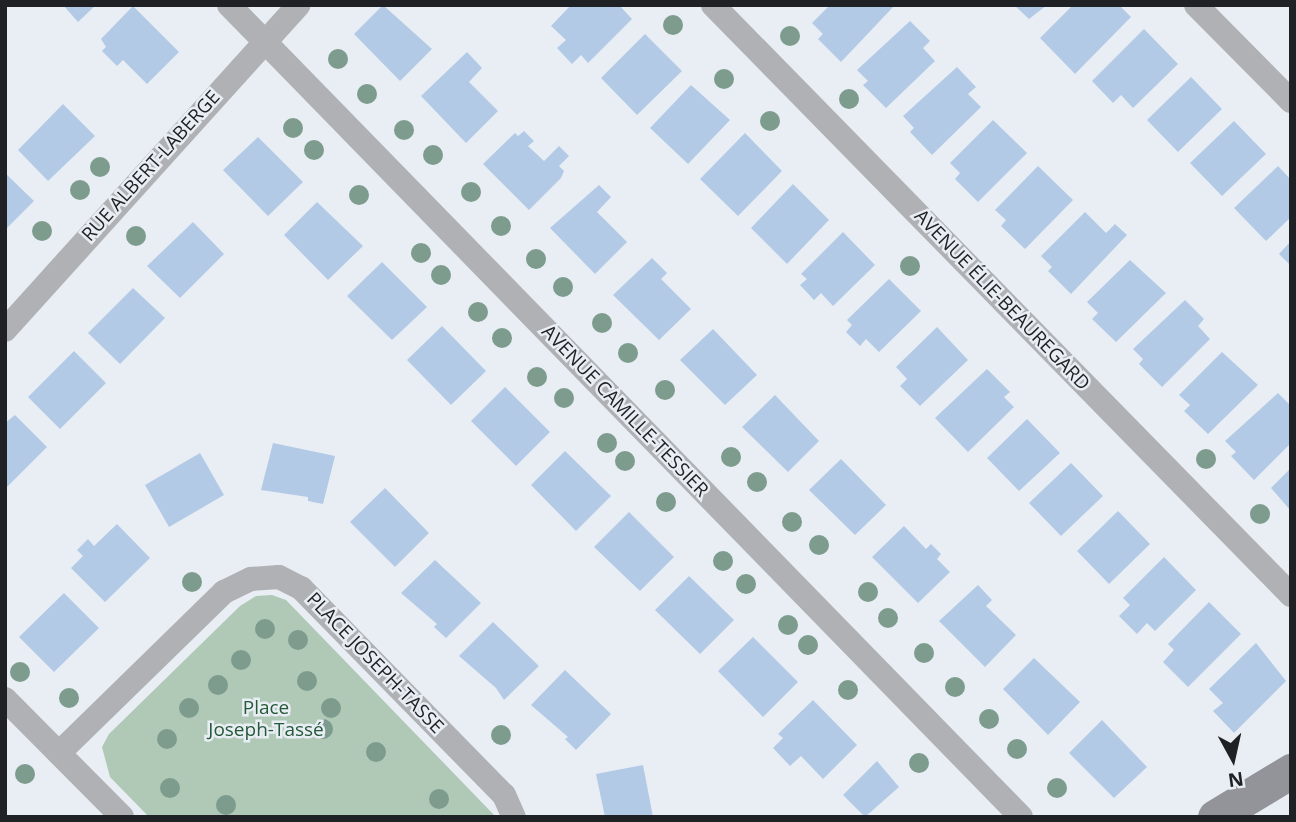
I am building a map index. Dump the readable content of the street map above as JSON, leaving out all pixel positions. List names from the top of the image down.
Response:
{
  "streets": {
    "street": [
      "RUE ALBERT-LABERGE",
      "AVENUE ÉLIE-BEAUREGARD",
      "AVENUE CAMILLE-TESSIER",
      "PLACE JOSEPH-TASSE"
    ]
  },
  "crossings": [
    ["RUE ALBERT-LABERGE", "AVENUE CAMILLE-TESSIER"]
  ],
  "parks": ["Place Joseph-Tassé"],
  "north": "bottom"
}
